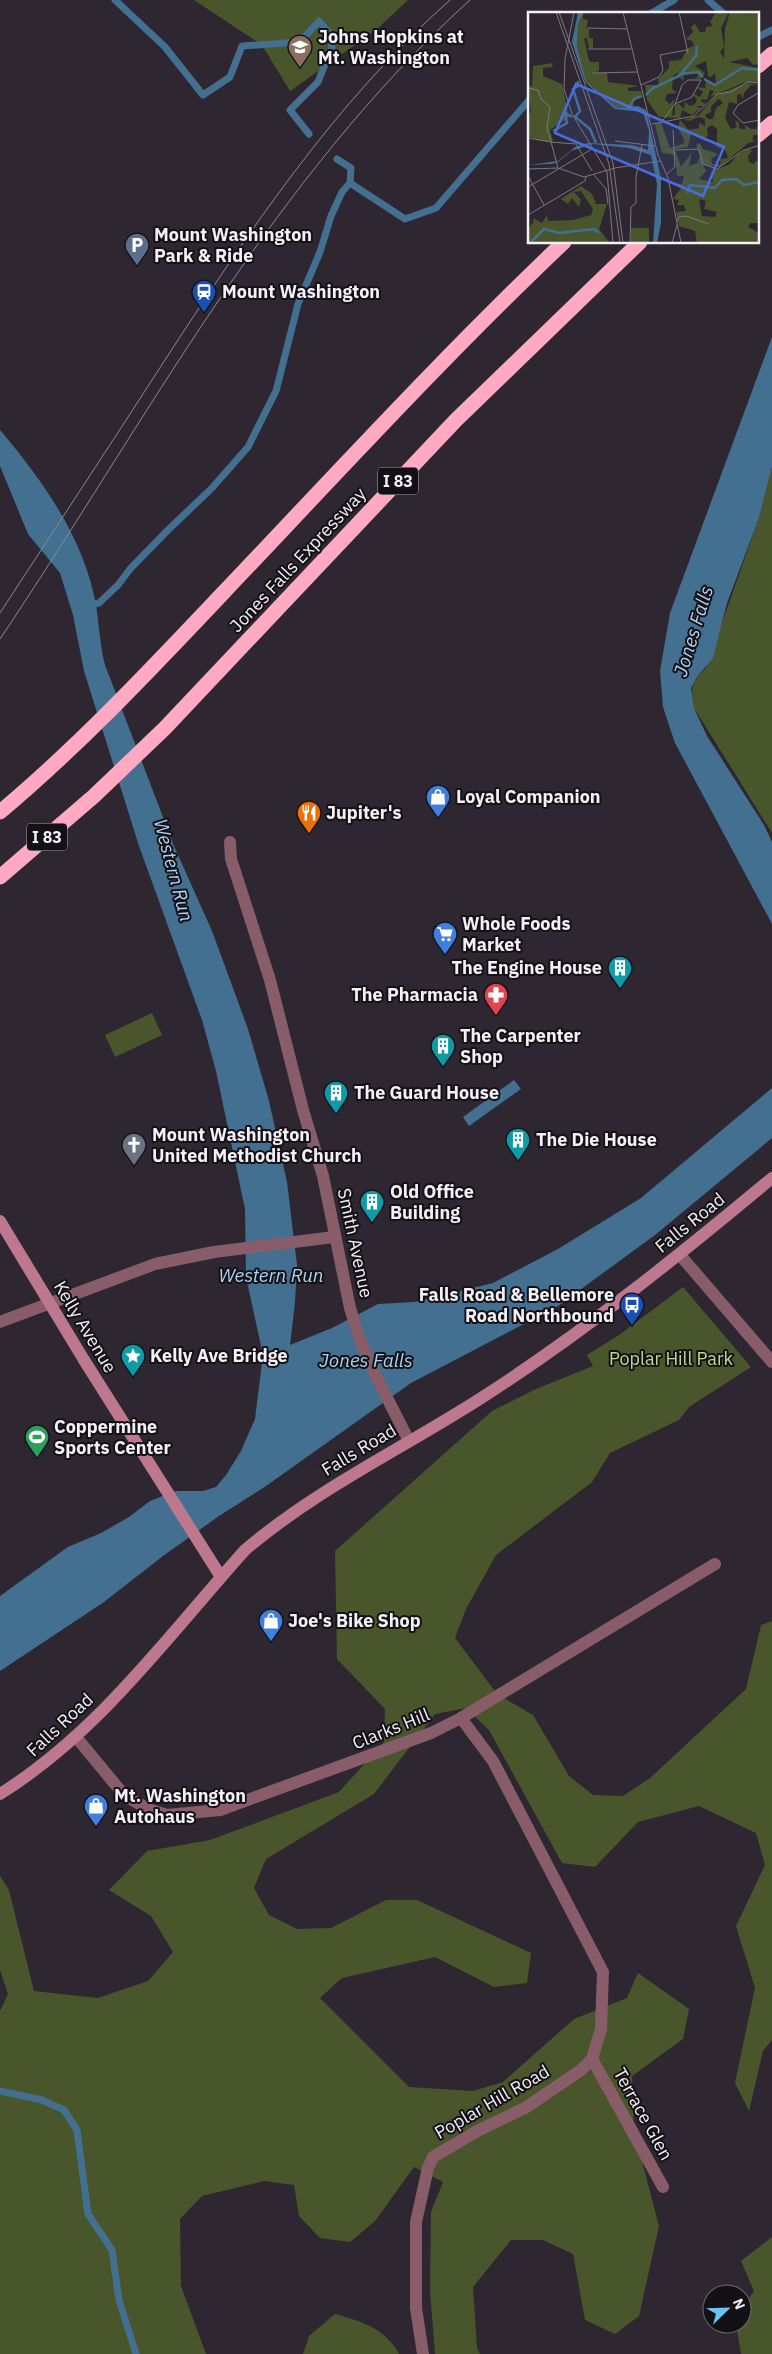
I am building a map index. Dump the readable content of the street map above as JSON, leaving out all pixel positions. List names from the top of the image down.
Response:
{
  "streets": {
    "highway": ["I 83", "Jones Falls Expressway"],
    "main road": ["Falls Road", "Kelly Avenue"],
    "street": [
      "Smith Avenue",
      "Clarks Hill",
      "Poplar Hill Road",
      "Terrace Glen"
    ]
  },
  "crossings": [
    ["Falls Road", "Smith Avenue"],
    ["Falls Road", "Kelly Avenue"],
    ["Falls Road", "Clarks Hill"],
    ["Poplar Hill Road", "Terrace Glen"]
  ],
  "water": ["Jones Falls", "Western Run"],
  "parks": ["Poplar Hill Park"],
  "places": {
    "school or university": ["Johns Hopkins at Mt. Washington"],
    "parking": ["Mount Washington Park & Ride"],
    "station": ["Mount Washington"],
    "shop": ["Loyal Companion", "Joe's Bike Shop", "Mt. Washington Autohaus"],
    "restaurant": ["Jupiter's"],
    "supermarket": ["Whole Foods Market"],
    "building": [
      "The Engine House",
      "The Carpenter Shop",
      "The Guard House",
      "The Die House",
      "Old Office Building"
    ],
    "pharmacy": ["The Pharmacia"],
    "church": ["Mount Washington United Methodist Church"],
    "bus stop": ["Falls Road & Bellemore Road Northbound"],
    "place": ["Kelly Ave Bridge"],
    "sports": ["Coppermine Sports Center"]
  },
  "north": "top right"
}
